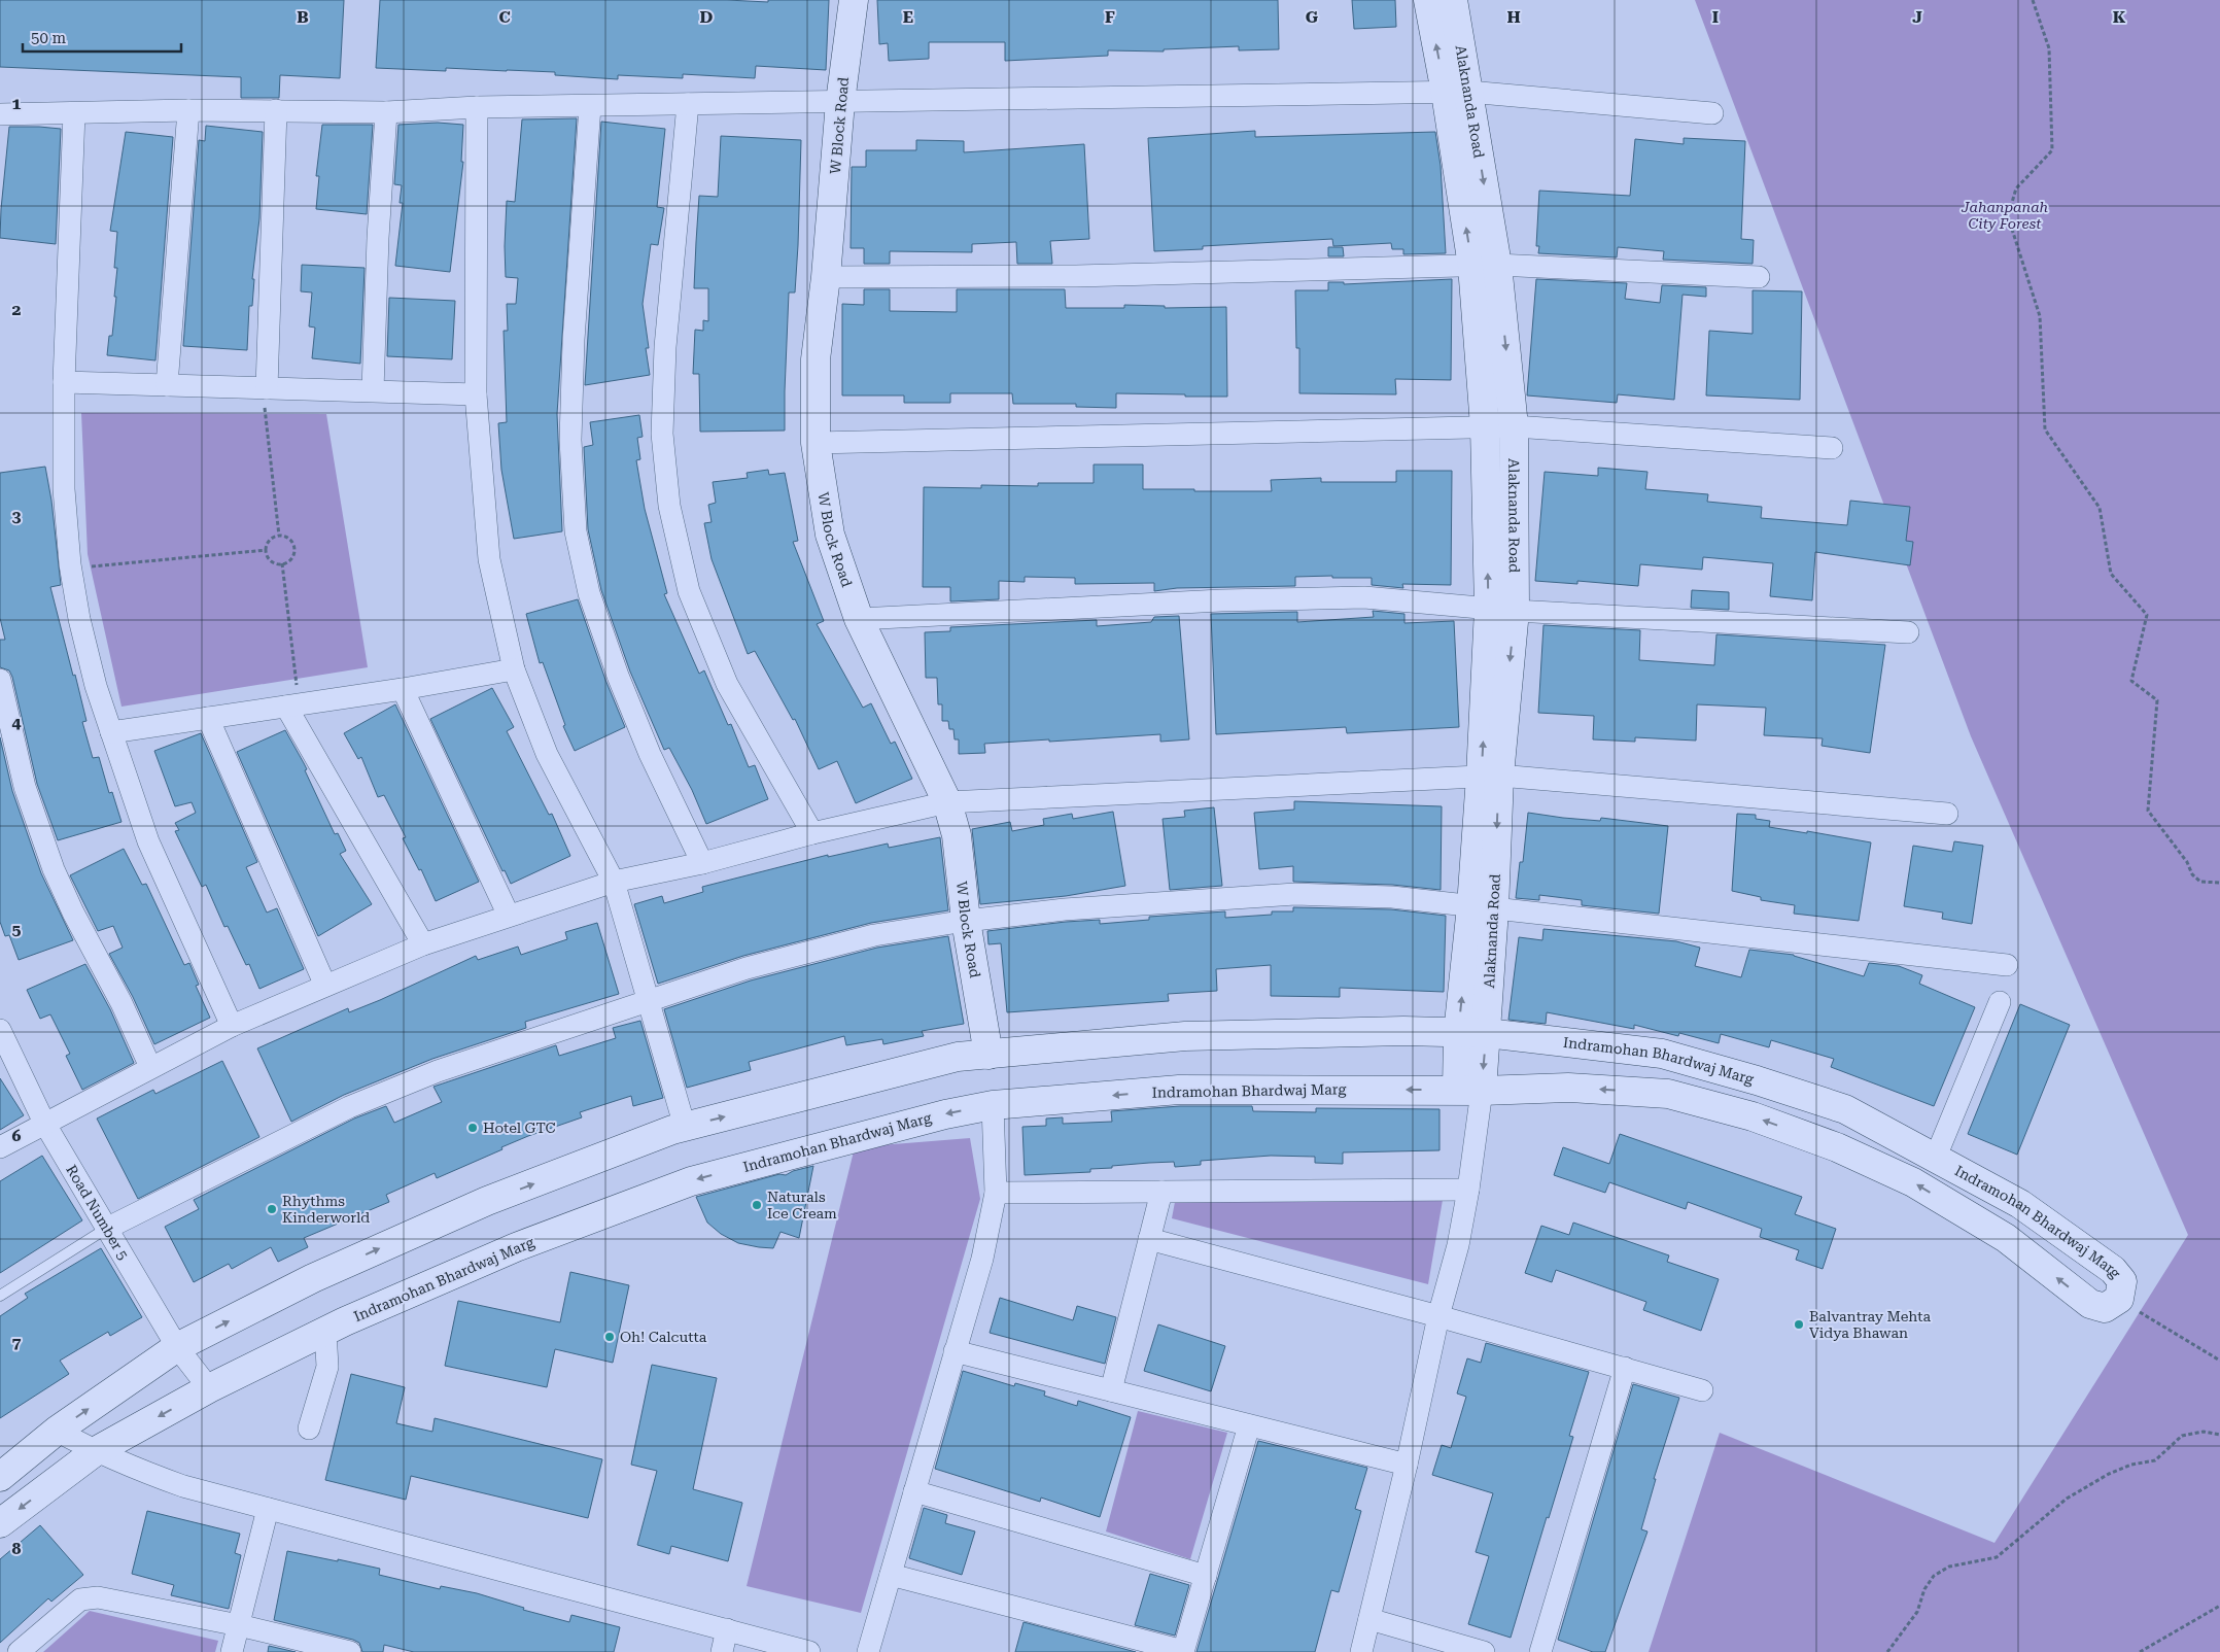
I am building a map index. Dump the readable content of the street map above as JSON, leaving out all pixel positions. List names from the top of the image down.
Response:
{
  "streets": {
    "street": [
      "Alaknanda Road",
      "W Block Road",
      "Indramohan Bhardwaj Marg",
      "Road Number 5"
    ]
  },
  "crossings": [
    ["Alaknanda Road", "Indramohan Bhardwaj Marg"],
    ["W Block Road", "Indramohan Bhardwaj Marg"],
    ["Indramohan Bhardwaj Marg", "Road Number 5"]
  ],
  "parks": ["Jahanpanah City Forest"],
  "places": [
    "Hotel GTC",
    "Naturals Ice Cream",
    "Rhythms Kinderworld",
    "Balvantray Mehta Vidya Bhawan",
    "Oh! Calcutta"
  ],
  "scale_bar": "50 m",
  "grid": {
    "columns": [
      "B",
      "C",
      "D",
      "E",
      "F",
      "G",
      "H",
      "I",
      "J",
      "K"
    ],
    "rows": [
      "1",
      "2",
      "3",
      "4",
      "5",
      "6",
      "7",
      "8"
    ]
  }
}
